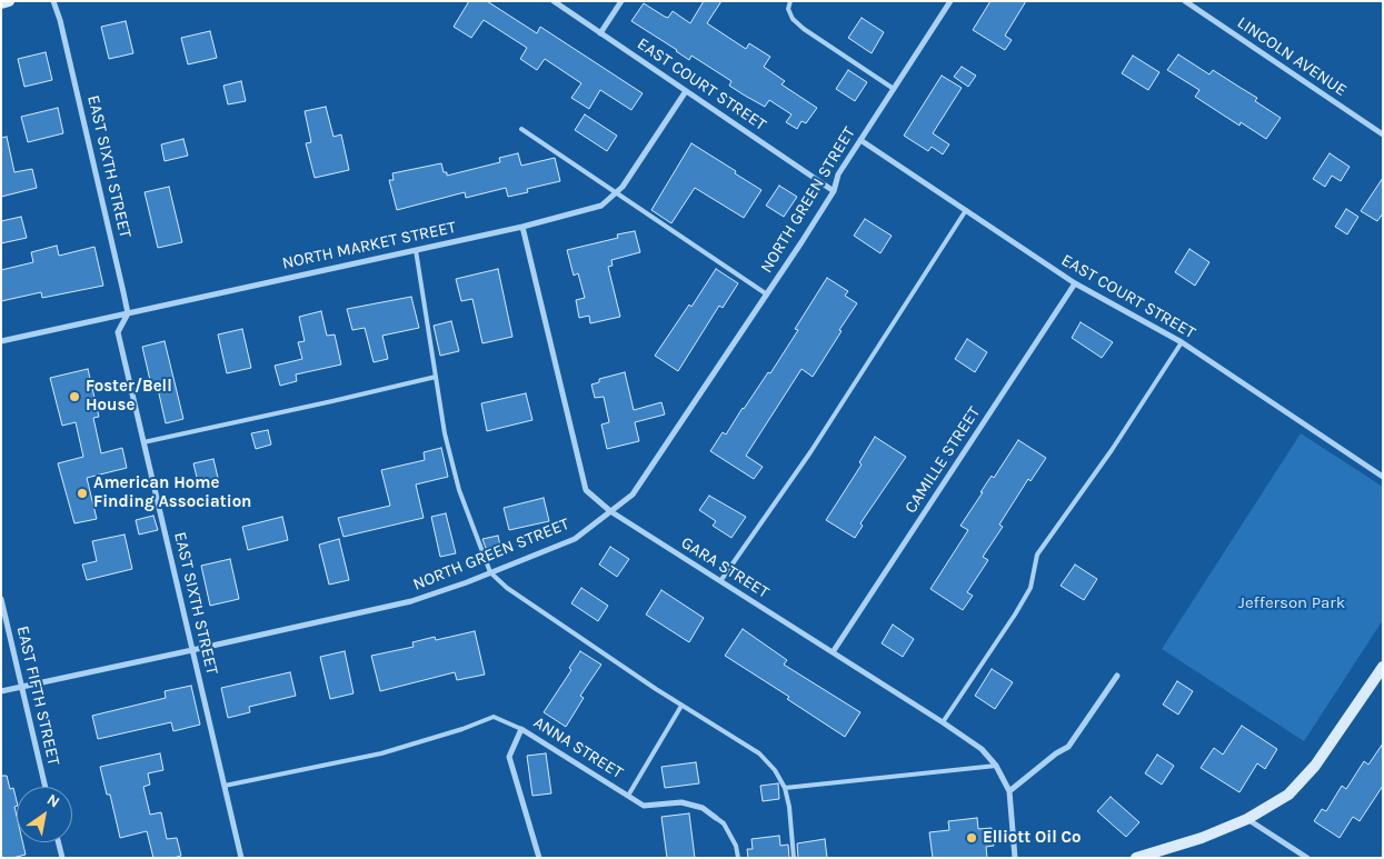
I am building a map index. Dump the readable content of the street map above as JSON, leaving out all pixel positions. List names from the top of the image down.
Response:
{
  "streets": {
    "street": [
      "LINCOLN AVENUE",
      "EAST COURT STREET",
      "EAST SIXTH STREET",
      "NORTH GREEN STREET",
      "NORTH MARKET STREET",
      "CAMILLE STREET",
      "GARA STREET",
      "EAST FIFTH STREET",
      "ANNA STREET"
    ]
  },
  "crossings": [
    ["EAST COURT STREET", "NORTH GREEN STREET"],
    ["EAST COURT STREET", "NORTH MARKET STREET"],
    ["EAST COURT STREET", "CAMILLE STREET"],
    ["EAST SIXTH STREET", "NORTH GREEN STREET"],
    ["EAST SIXTH STREET", "NORTH MARKET STREET"],
    ["NORTH GREEN STREET", "GARA STREET"],
    ["NORTH GREEN STREET", "EAST FIFTH STREET"],
    ["NORTH MARKET STREET", "GARA STREET"],
    ["CAMILLE STREET", "GARA STREET"]
  ],
  "parks": ["Jefferson Park"],
  "places": ["Foster/Bell House", "American Home Finding Association", "Elliott Oil Co"],
  "north": "top right"
}
